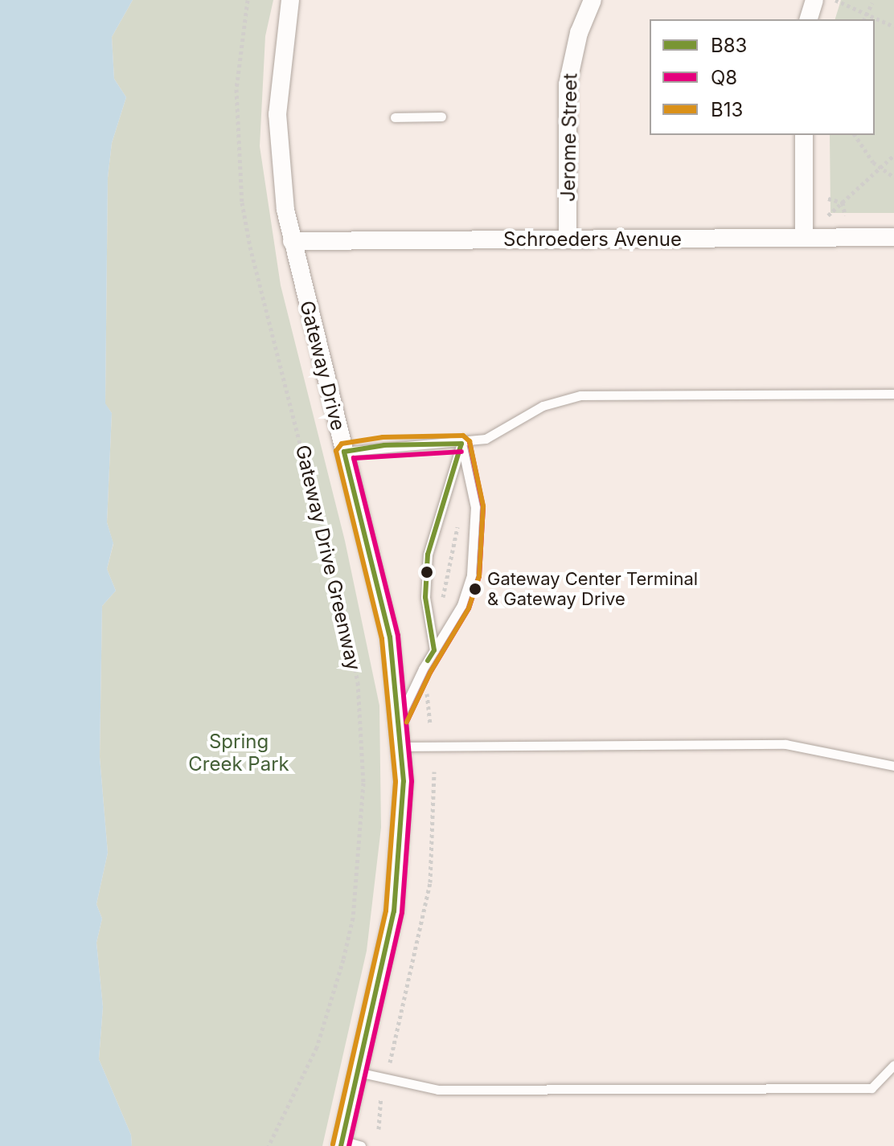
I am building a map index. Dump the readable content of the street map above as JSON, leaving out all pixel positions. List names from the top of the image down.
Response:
{
  "streets": {
    "street": ["Jerome Street", "Schroeders Avenue", "Gateway Drive"],
    "path": ["Gateway Drive Greenway"]
  },
  "crossings": [
    ["Jerome Street", "Schroeders Avenue"],
    ["Schroeders Avenue", "Gateway Drive"]
  ],
  "parks": ["Spring Creek Park"],
  "places": ["Gateway Center Terminal & Gateway Drive"],
  "lines": ["transit line B13", "transit line Q8", "transit line B83"],
  "legend": ["B83", "Q8", "B13"]
}
